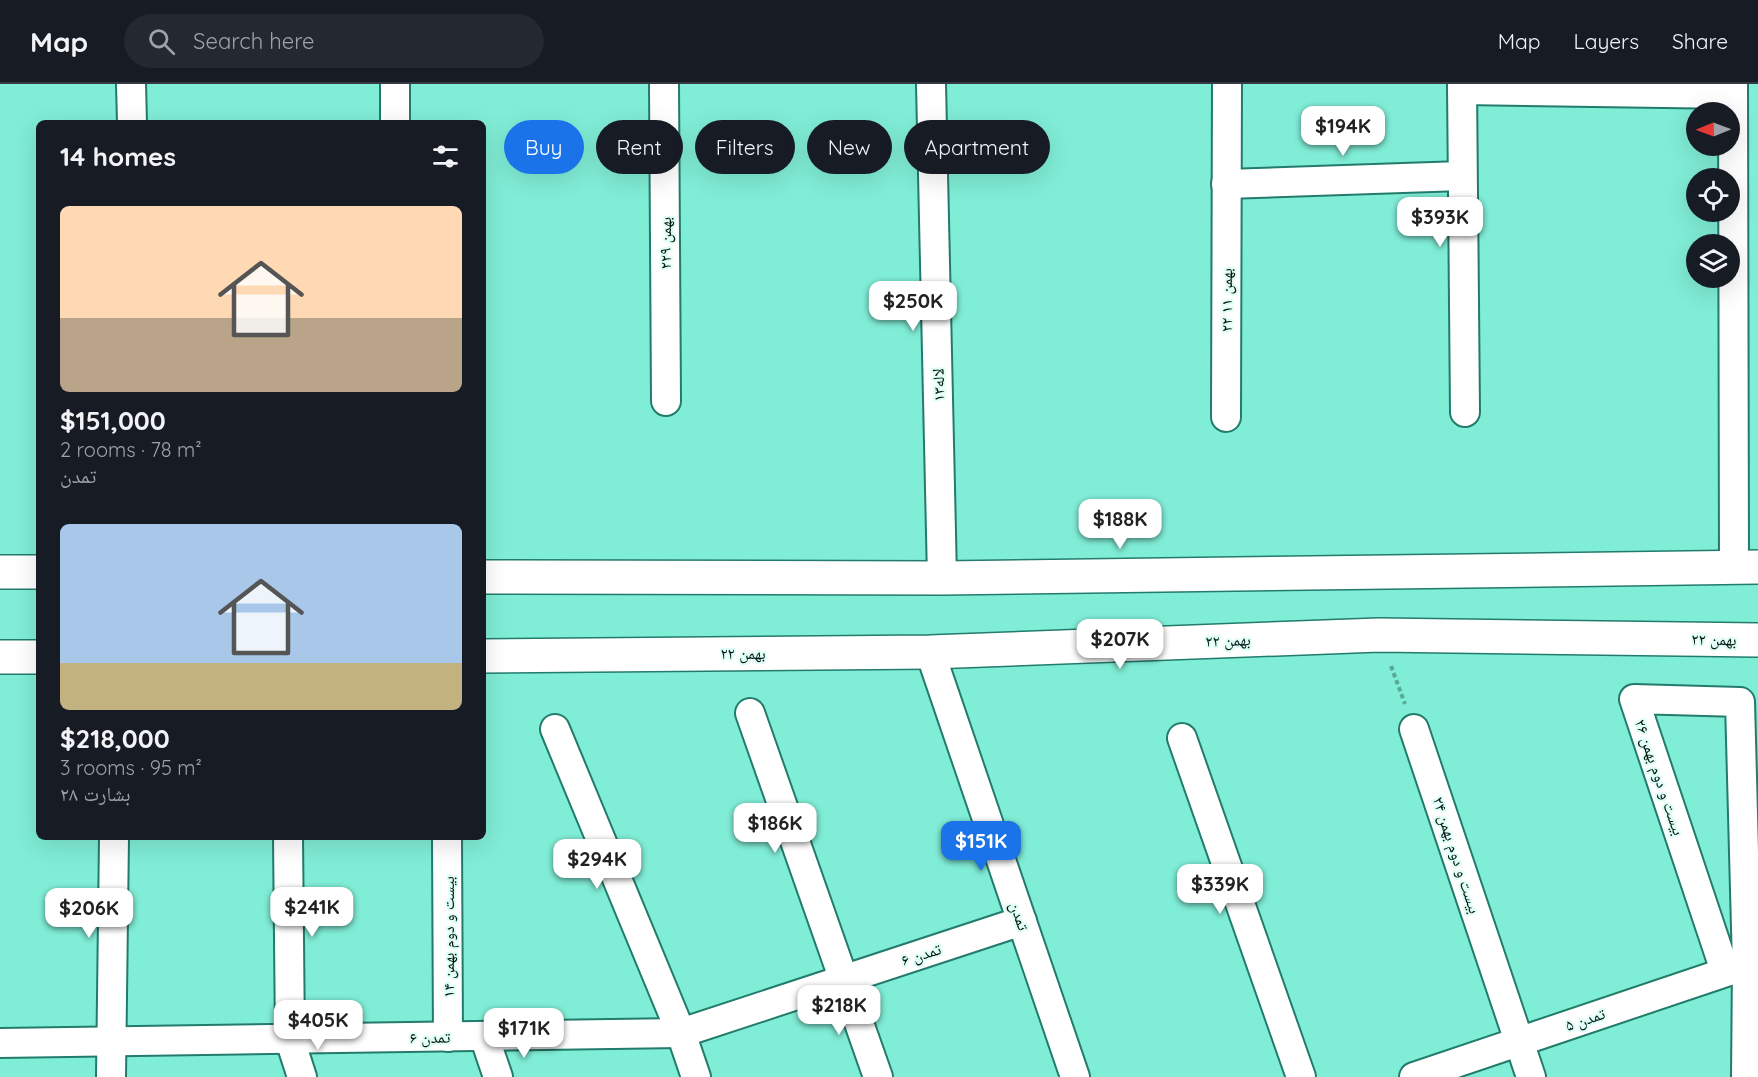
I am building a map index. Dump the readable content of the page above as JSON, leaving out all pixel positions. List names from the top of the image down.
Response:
{
  "streets": {
    "main road": ["۲۲ بهمن"],
    "street": [
      "۲۲بهمن ۹",
      "۲۲ بهمن ۱۱",
      "لاله۱۳",
      "بیست و دوم بهمن ۲۶",
      "بیست و دوم بهمن ۲۴",
      "تمدن",
      "بیست و دوم بهمن ۱۴",
      "تمدن ۶",
      "تمدن ۵"
    ]
  },
  "crossings": [
    ["۲۲ بهمن", "تمدن"],
    ["بیست و دوم بهمن ۲۶", "تمدن ۵"],
    ["بیست و دوم بهمن ۲۴", "تمدن ۵"],
    ["تمدن", "تمدن ۶"],
    ["بیست و دوم بهمن ۱۴", "تمدن ۶"]
  ],
  "north": "left",
  "page": {
    "header": "Map",
    "search": "Search here",
    "nav": ["Map", "Layers", "Share"],
    "price": [
      "$194K",
      "$393K",
      "$250K",
      "$188K",
      "$207K",
      "$186K",
      "$151K",
      "$294K",
      "$339K",
      "$241K",
      "$206K",
      "$218K",
      "$405K",
      "$171K"
    ],
    "chip": [
      "Buy",
      "Rent",
      "Filters",
      "New",
      "Apartment"
    ],
    "heading": "14 homes",
    "list": [
      {
        "name": "$151,000",
        "note": "2 rooms · 78 m² · تمدن"
      },
      {
        "name": "$218,000",
        "note": "3 rooms · 95 m² · بشارت ۲۸"
      }
    ]
  }
}
